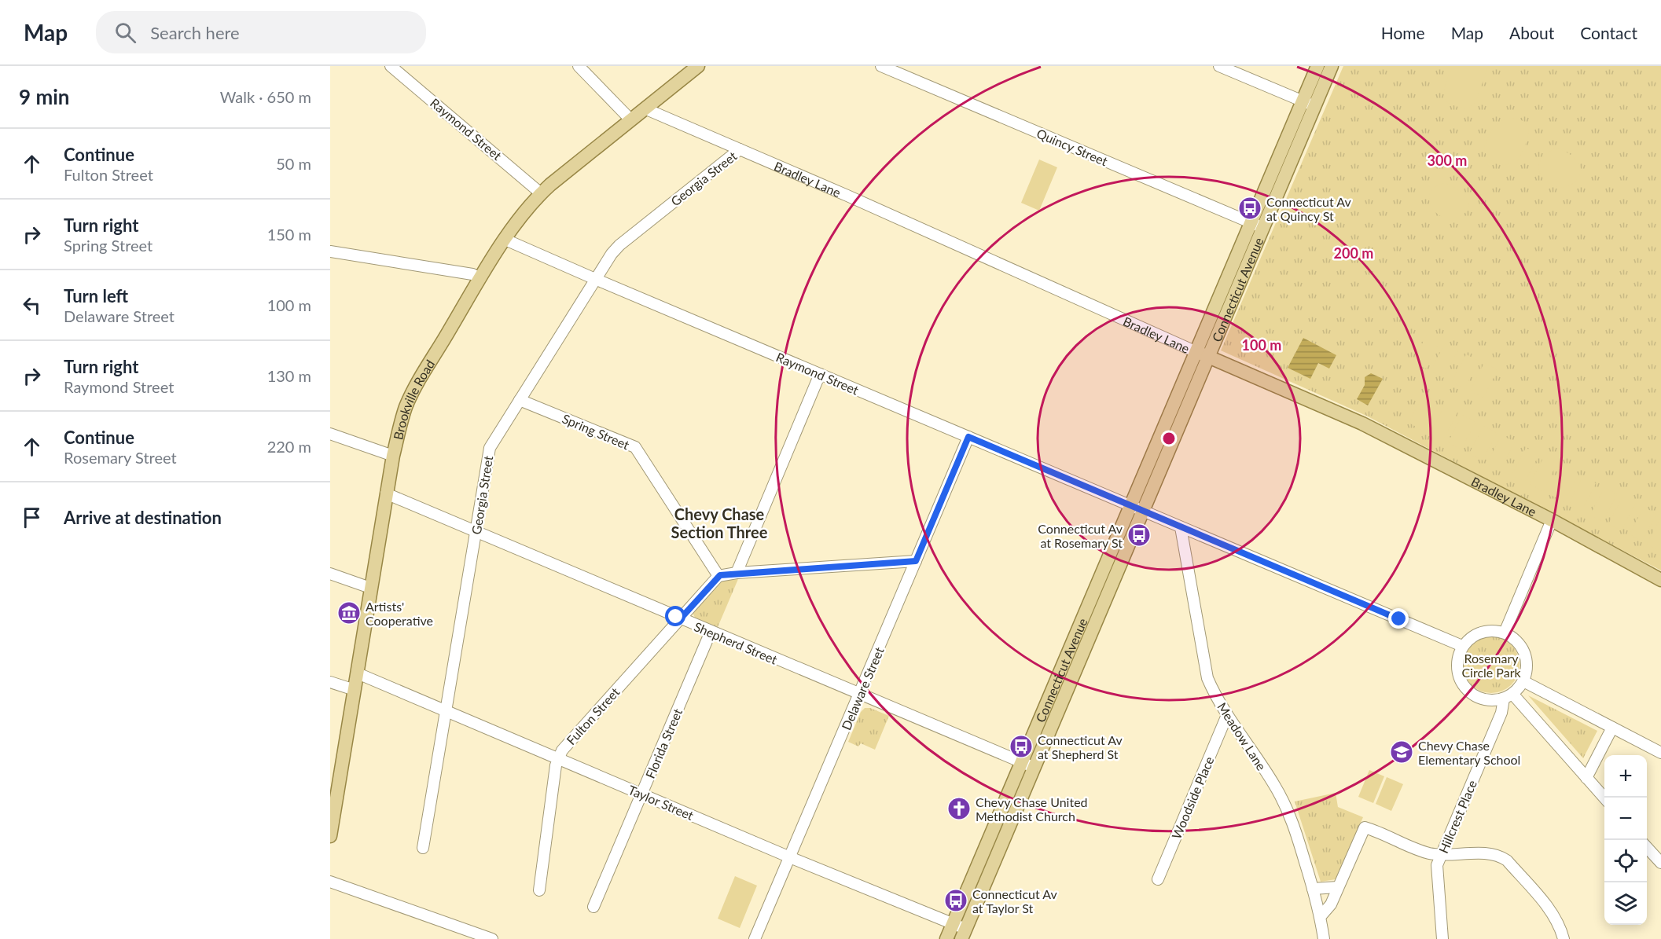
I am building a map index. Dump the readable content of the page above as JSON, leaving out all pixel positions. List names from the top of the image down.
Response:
{
  "streets": {
    "main road": ["Bradley Lane", "Connecticut Avenue", "Brookville Road"],
    "street": [
      "Raymond Street",
      "Quincy Street",
      "Georgia Street",
      "Spring Street",
      "Shepherd Street",
      "Delaware Street",
      "Fulton Street",
      "Meadow Lane",
      "Florida Street",
      "Woodside Place",
      "Taylor Street",
      "Hillcrest Place"
    ]
  },
  "crossings": [
    ["Raymond Street", "Georgia Street"],
    ["Raymond Street", "Connecticut Avenue"],
    ["Raymond Street", "Brookville Road"],
    ["Raymond Street", "Delaware Street"],
    ["Raymond Street", "Meadow Lane"],
    ["Raymond Street", "Hillcrest Place"],
    ["Quincy Street", "Connecticut Avenue"],
    ["Georgia Street", "Bradley Lane"],
    ["Georgia Street", "Spring Street"],
    ["Georgia Street", "Shepherd Street"],
    ["Georgia Street", "Taylor Street"],
    ["Bradley Lane", "Connecticut Avenue"],
    ["Bradley Lane", "Brookville Road"],
    ["Connecticut Avenue", "Shepherd Street"],
    ["Connecticut Avenue", "Taylor Street"],
    ["Brookville Road", "Shepherd Street"],
    ["Brookville Road", "Taylor Street"],
    ["Spring Street", "Fulton Street"],
    ["Shepherd Street", "Delaware Street"],
    ["Shepherd Street", "Fulton Street"],
    ["Shepherd Street", "Florida Street"],
    ["Delaware Street", "Taylor Street"],
    ["Fulton Street", "Taylor Street"],
    ["Meadow Lane", "Woodside Place"],
    ["Florida Street", "Taylor Street"]
  ],
  "districts": ["Chevy Chase Section Three"],
  "parks": ["Rosemary Circle Park"],
  "places": {
    "bus stop": [
      "Connecticut Av at Quincy St",
      "Connecticut Av at Rosemary St",
      "Connecticut Av at Shepherd St",
      "Connecticut Av at Taylor St"
    ],
    "museum": ["Artists' Cooperative"],
    "school or university": ["Chevy Chase Elementary School"],
    "church": ["Chevy Chase United Methodist Church"]
  },
  "page": {
    "header": "Map",
    "search": "Search here",
    "nav": [
      "Home",
      "Map",
      "About",
      "Contact"
    ],
    "heading": ["9 min", "Walk · 650 m"],
    "list": [
      ["Continue", "Fulton Street", "50 m"],
      ["Turn right", "Spring Street", "150 m"],
      ["Turn left", "Delaware Street", "100 m"],
      ["Turn right", "Raymond Street", "130 m"],
      ["Continue", "Rosemary Street", "220 m"],
      "Arrive at destination"
    ],
    "map_buttons": ["+", "−"]
  },
  "rings": ["300 m", "200 m", "100 m"]
}
